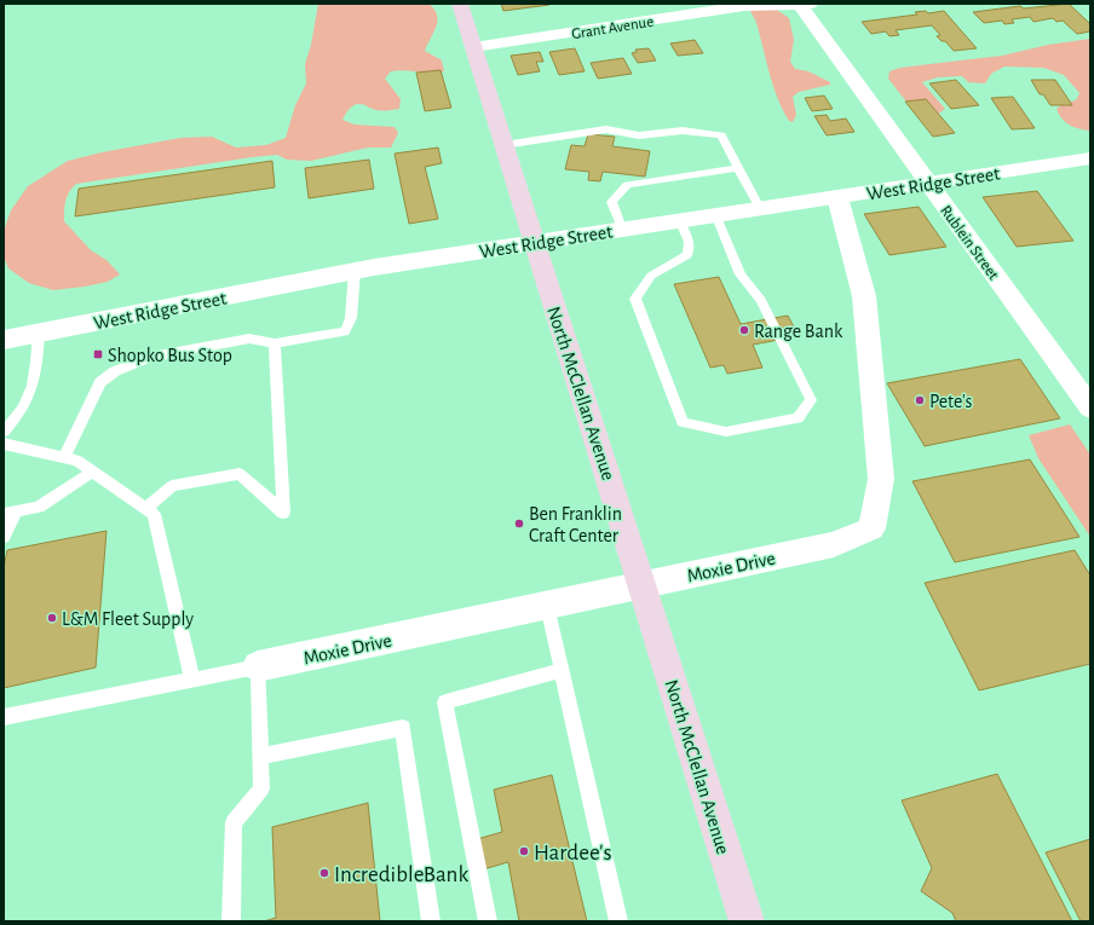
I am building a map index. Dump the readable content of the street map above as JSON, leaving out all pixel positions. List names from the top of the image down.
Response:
{
  "streets": {
    "main road": ["North McClellan Avenue"],
    "street": [
      "Grant Avenue",
      "West Ridge Street",
      "Rublein Street",
      "Moxie Drive"
    ]
  },
  "crossings": [
    ["Grant Avenue", "Rublein Street"],
    ["Grant Avenue", "North McClellan Avenue"],
    ["West Ridge Street", "Rublein Street"],
    ["West Ridge Street", "North McClellan Avenue"],
    ["West Ridge Street", "Moxie Drive"],
    ["North McClellan Avenue", "Moxie Drive"]
  ],
  "places": {
    "other": [
      "Range Bank",
      "Pete's",
      "Ben Franklin Craft Center",
      "L&M Fleet Supply",
      "Hardee's",
      "IncredibleBank"
    ],
    "transit": ["Shopko Bus Stop"]
  }
}
